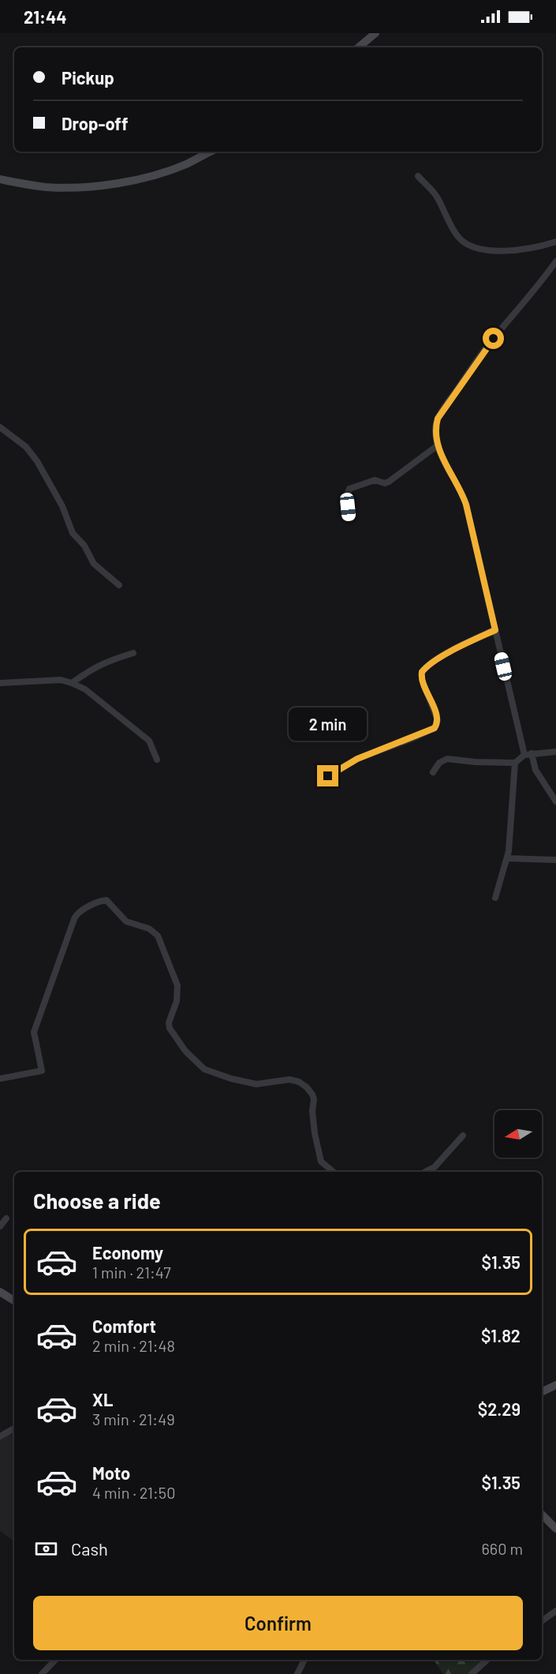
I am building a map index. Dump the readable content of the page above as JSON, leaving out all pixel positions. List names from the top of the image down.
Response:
{
  "north": "left",
  "page": {
    "status": "21:44",
    "banner": ["Pickup", "Drop-off"],
    "bubble": "2 min",
    "heading": "Choose a ride",
    "list": [
      {
        "name": "Economy",
        "note": "1 min · 21:47",
        "value": "$1.35"
      },
      {
        "name": "Comfort",
        "note": "2 min · 21:48",
        "value": "$1.82"
      },
      {
        "name": "XL",
        "note": "3 min · 21:49",
        "value": "$2.29"
      },
      {
        "name": "Moto",
        "note": "4 min · 21:50",
        "value": "$1.35"
      }
    ],
    "pay": ["Cash", "660 m"],
    "buttons": "Confirm"
  }
}
